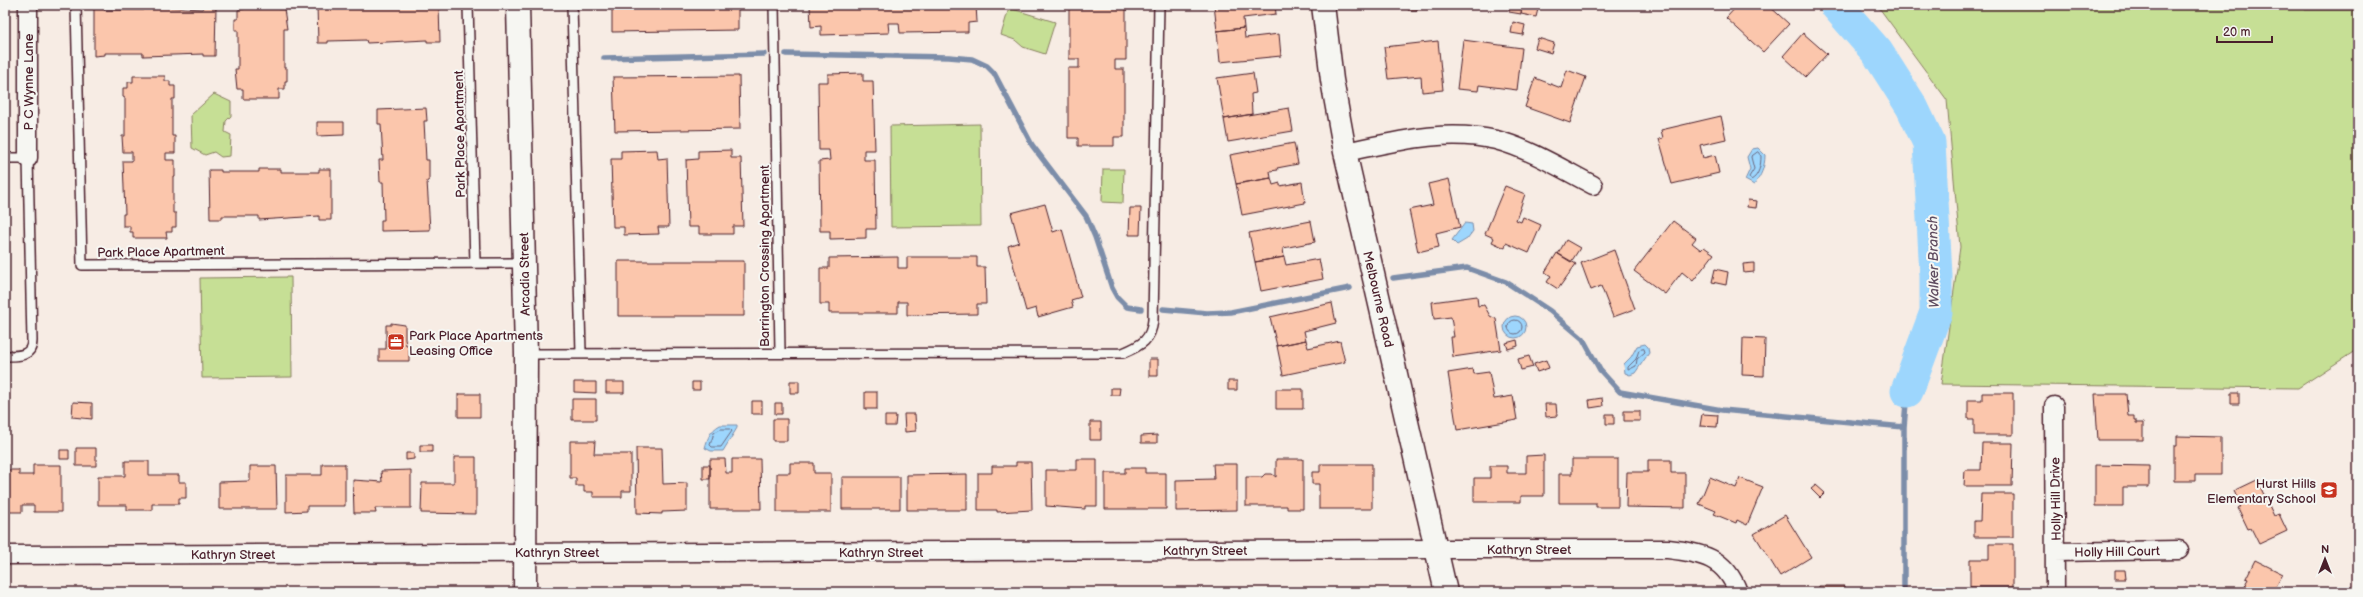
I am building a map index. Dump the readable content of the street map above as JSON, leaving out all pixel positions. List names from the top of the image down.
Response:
{
  "streets": {
    "street": [
      "P C Wynne Lane",
      "Arcadia Street",
      "Melbourne Road",
      "Holly Hill Drive",
      "Kathryn Street",
      "Holly Hill Court"
    ],
    "lane": ["Park Place Apartment", "Barrington Crossing Apartment"]
  },
  "crossings": [
    ["Park Place Apartment", "Arcadia Street"],
    ["Barrington Crossing Apartment", "Arcadia Street"],
    ["Arcadia Street", "Kathryn Street"],
    ["Melbourne Road", "Kathryn Street"],
    ["Holly Hill Drive", "Holly Hill Court"]
  ],
  "water": ["Walker Branch"],
  "places": {
    "office": ["Park Place Apartments Leasing Office"],
    "school or university": ["Hurst Hills Elementary School"]
  },
  "scale_bar": "20 m",
  "north": "top"
}
